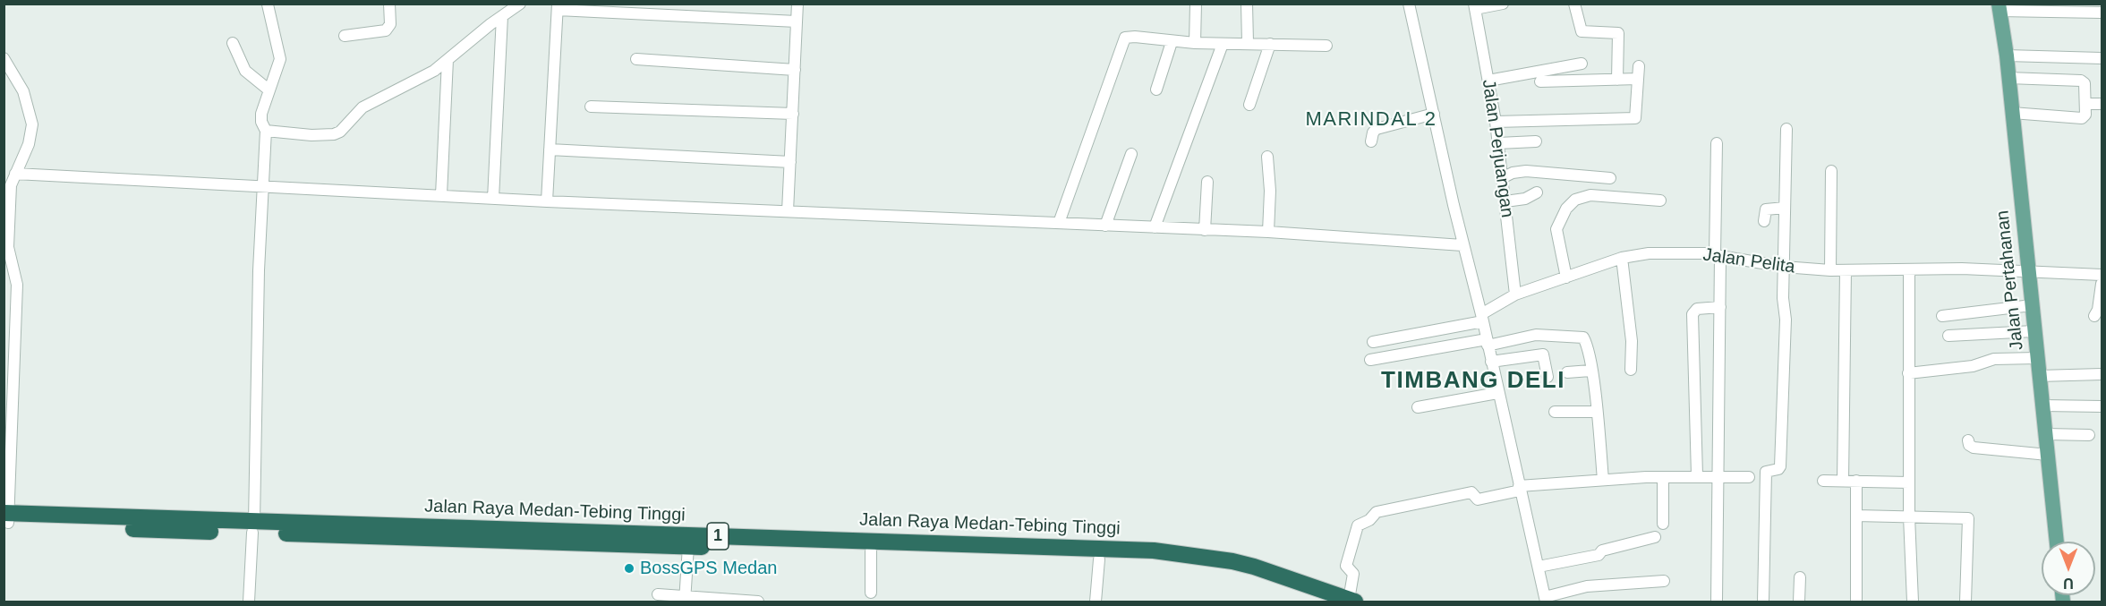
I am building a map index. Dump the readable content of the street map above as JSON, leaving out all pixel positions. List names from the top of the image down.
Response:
{
  "streets": {
    "highway": ["Jalan Raya Medan-Tebing Tinggi", "1"],
    "main road": ["Jalan Pertahanan"],
    "street": ["Jalan Perjuangan", "Jalan Pelita"]
  },
  "crossings": [
    ["Jalan Perjuangan", "Jalan Pelita"],
    ["Jalan Pelita", "Jalan Pertahanan"]
  ],
  "districts": ["MARINDAL 2", "TIMBANG DELI"],
  "places": ["BossGPS Medan"],
  "north": "bottom"
}
